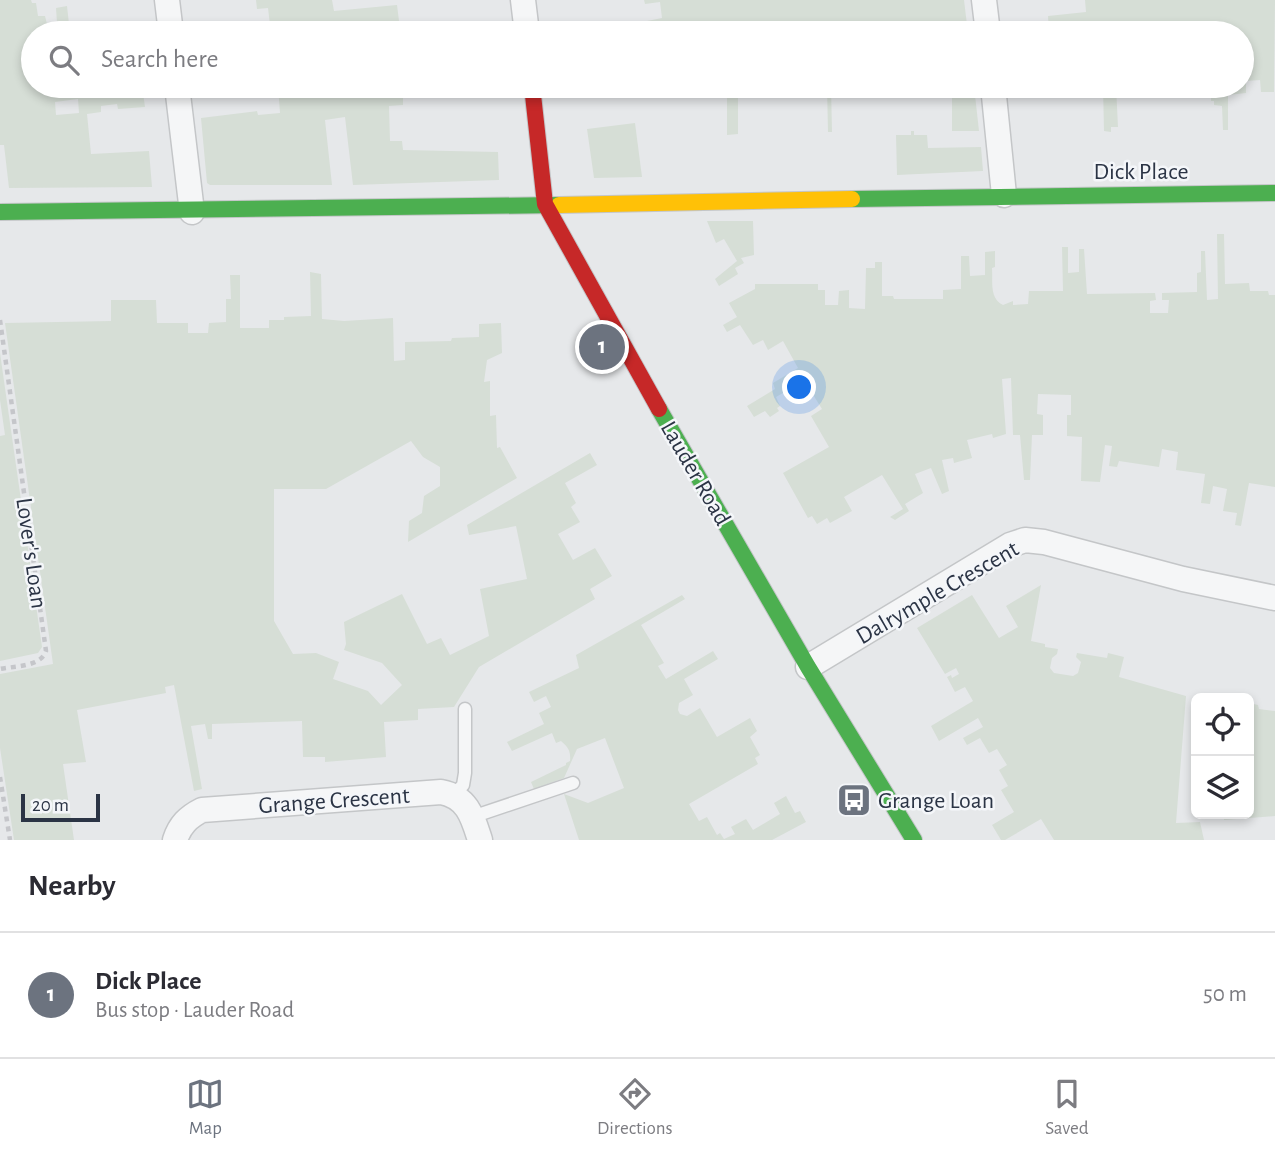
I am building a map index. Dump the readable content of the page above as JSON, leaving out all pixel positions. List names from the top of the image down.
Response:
{
  "streets": {
    "street": [
      "Dick Place",
      "Lauder Road",
      "Dalrymple Crescent",
      "Grange Crescent"
    ],
    "path": ["Lover's Loan"]
  },
  "crossings": [
    ["Dick Place", "Lauder Road"],
    ["Lauder Road", "Dalrymple Crescent"]
  ],
  "places": {
    "bus stop": ["Grange Loan"]
  },
  "scale_bar": "20 m",
  "page": {
    "search": "Search here",
    "pins": "1",
    "scale": "20 m",
    "heading": "Nearby",
    "list": [
      {
        "mark": "1",
        "name": "Dick Place",
        "note": "Bus stop · Lauder Road",
        "value": "50 m"
      }
    ],
    "nav": ["Map", "Directions", "Saved"]
  }
}
